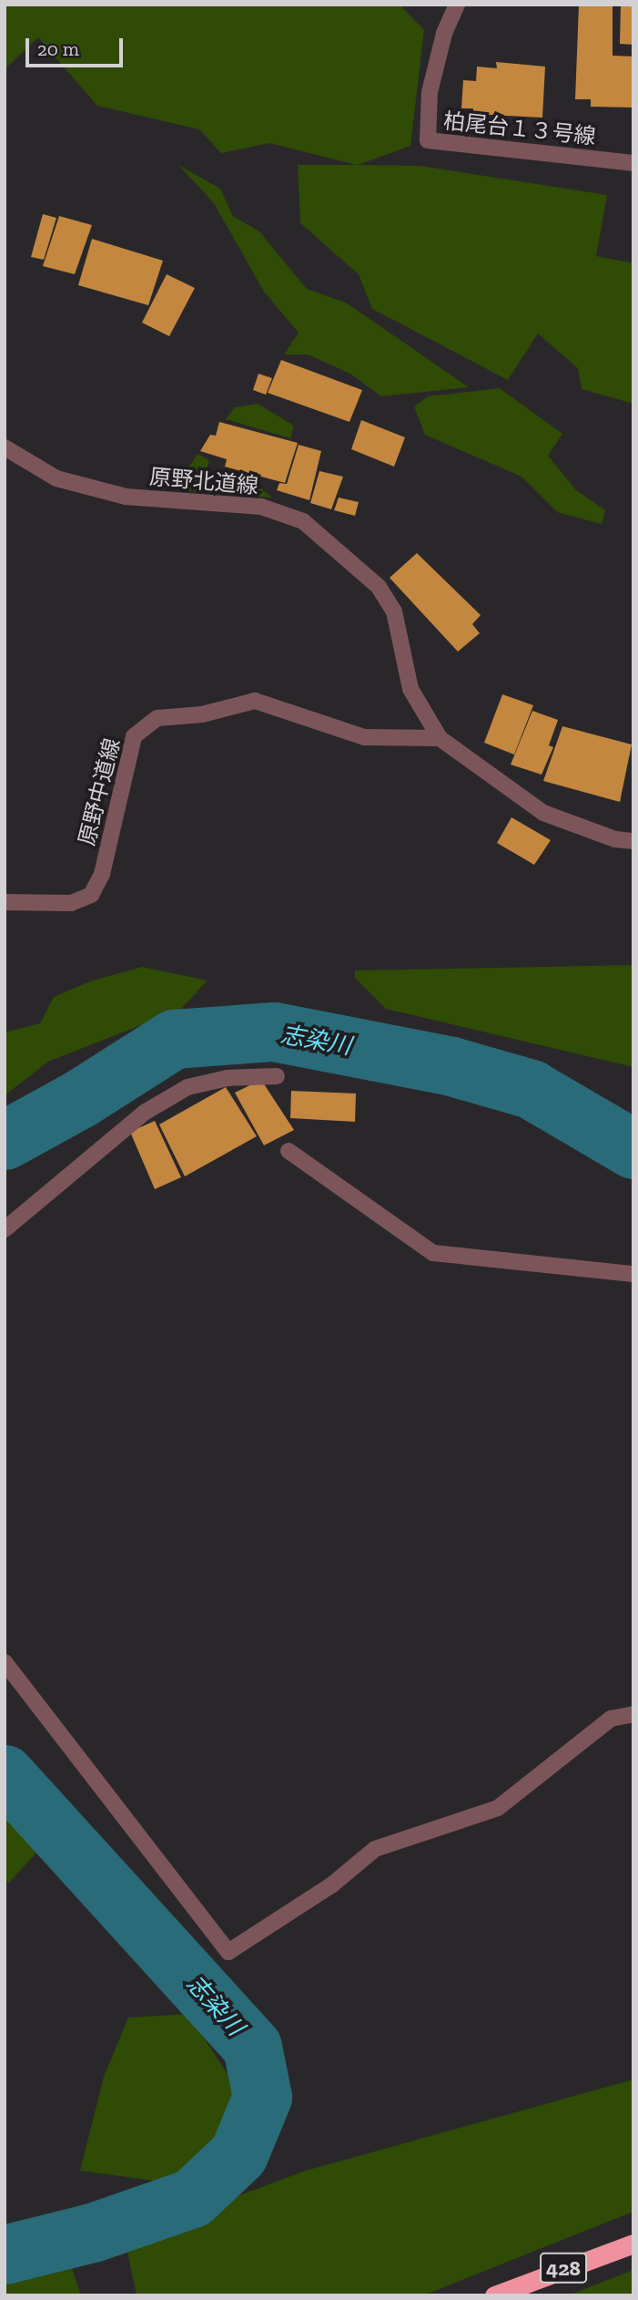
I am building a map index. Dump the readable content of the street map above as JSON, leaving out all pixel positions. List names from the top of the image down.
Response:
{
  "streets": {
    "highway": ["428"],
    "street": ["柏尾台１３号線", "原野北道線", "原野中道線"]
  },
  "crossings": [
    ["原野北道線", "原野中道線"]
  ],
  "water": ["志染川"],
  "scale_bar": "20 m"
}
